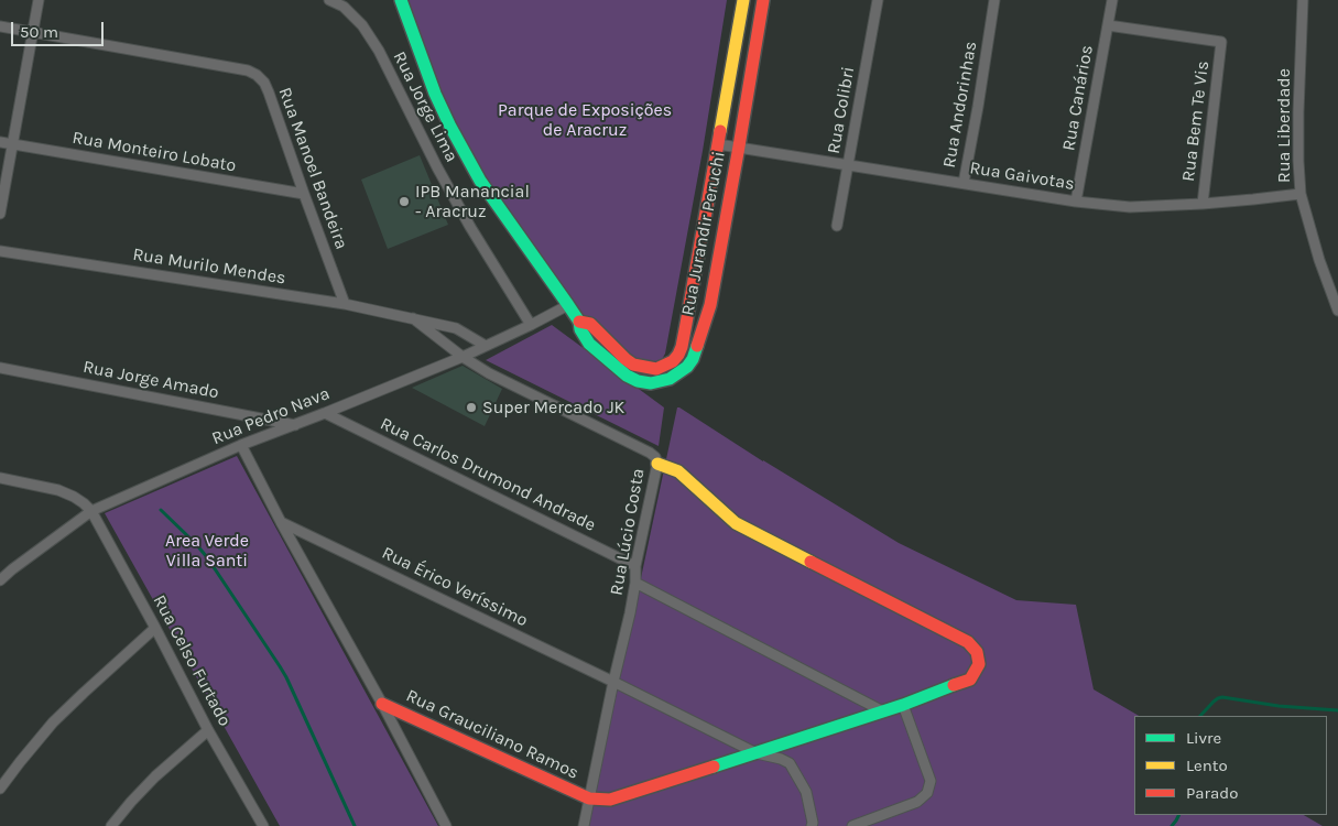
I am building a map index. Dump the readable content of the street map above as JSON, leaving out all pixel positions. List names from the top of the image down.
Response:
{
  "streets": {
    "street": [
      "Rua Canários",
      "Rua Andorinhas",
      "Rua Jorge Lima",
      "Rua Colibri",
      "Rua Bem Te Vis",
      "Rua Liberdade",
      "Rua Monteiro Lobato",
      "Rua Manoel Bandeira",
      "Rua Gaivotas",
      "Rua Jurandir Peruchi",
      "Rua Murilo Mendes",
      "Rua Jorge Amado",
      "Rua Pedro Nava",
      "Rua Carlos Drumond Andrade",
      "Rua Lúcio Costa",
      "Rua Érico Veríssimo",
      "Rua Celso Furtado",
      "Rua Grauciliano Ramos"
    ]
  },
  "crossings": [
    ["Rua Canários", "Rua Bem Te Vis"],
    ["Rua Canários", "Rua Gaivotas"],
    ["Rua Andorinhas", "Rua Gaivotas"],
    ["Rua Jorge Lima", "Rua Pedro Nava"],
    ["Rua Colibri", "Rua Gaivotas"],
    ["Rua Bem Te Vis", "Rua Gaivotas"],
    ["Rua Liberdade", "Rua Gaivotas"],
    ["Rua Monteiro Lobato", "Rua Manoel Bandeira"],
    ["Rua Manoel Bandeira", "Rua Murilo Mendes"],
    ["Rua Gaivotas", "Rua Jurandir Peruchi"],
    ["Rua Jurandir Peruchi", "Rua Pedro Nava"],
    ["Rua Murilo Mendes", "Rua Pedro Nava"],
    ["Rua Murilo Mendes", "Rua Lúcio Costa"],
    ["Rua Jorge Amado", "Rua Pedro Nava"],
    ["Rua Pedro Nava", "Rua Carlos Drumond Andrade"],
    ["Rua Pedro Nava", "Rua Lúcio Costa"],
    ["Rua Pedro Nava", "Rua Celso Furtado"],
    ["Rua Carlos Drumond Andrade", "Rua Lúcio Costa"],
    ["Rua Lúcio Costa", "Rua Érico Veríssimo"],
    ["Rua Lúcio Costa", "Rua Grauciliano Ramos"]
  ],
  "parks": ["Parque de Exposições de Aracruz", "Area Verde Villa Santi"],
  "places": ["IPB Manancial - Aracruz", "Super Mercado JK"],
  "legend": ["Livre", "Lento", "Parado"],
  "scale_bar": "50 m"
}
